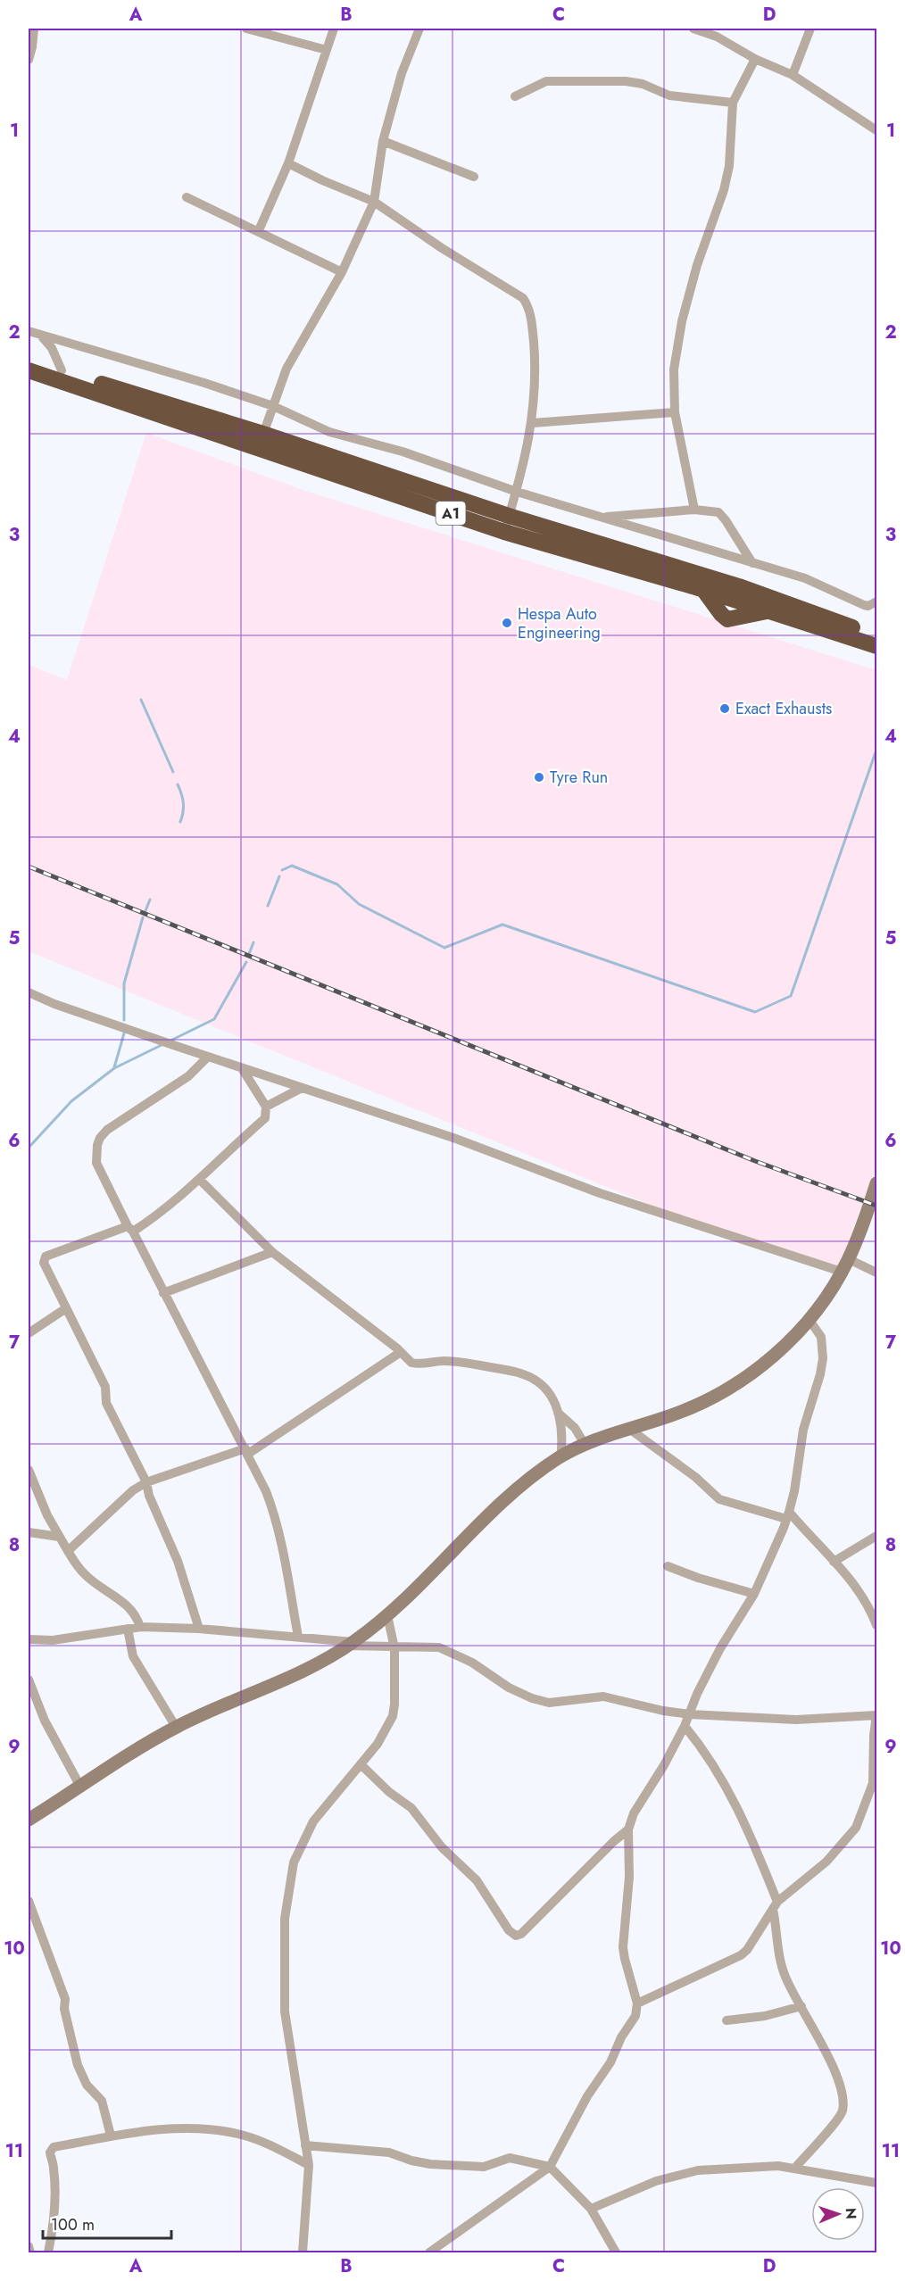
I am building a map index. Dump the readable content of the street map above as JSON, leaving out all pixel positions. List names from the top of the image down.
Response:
{
  "streets": {
    "highway": ["A1"]
  },
  "places": ["Hespa Auto Engineering", "Exact Exhausts", "Tyre Run"],
  "scale_bar": "100 m",
  "north": "right",
  "grid": {
    "columns": [
      "A",
      "B",
      "C",
      "D"
    ],
    "rows": [
      "1",
      "2",
      "3",
      "4",
      "5",
      "6",
      "7",
      "8",
      "9",
      "10",
      "11"
    ]
  }
}
